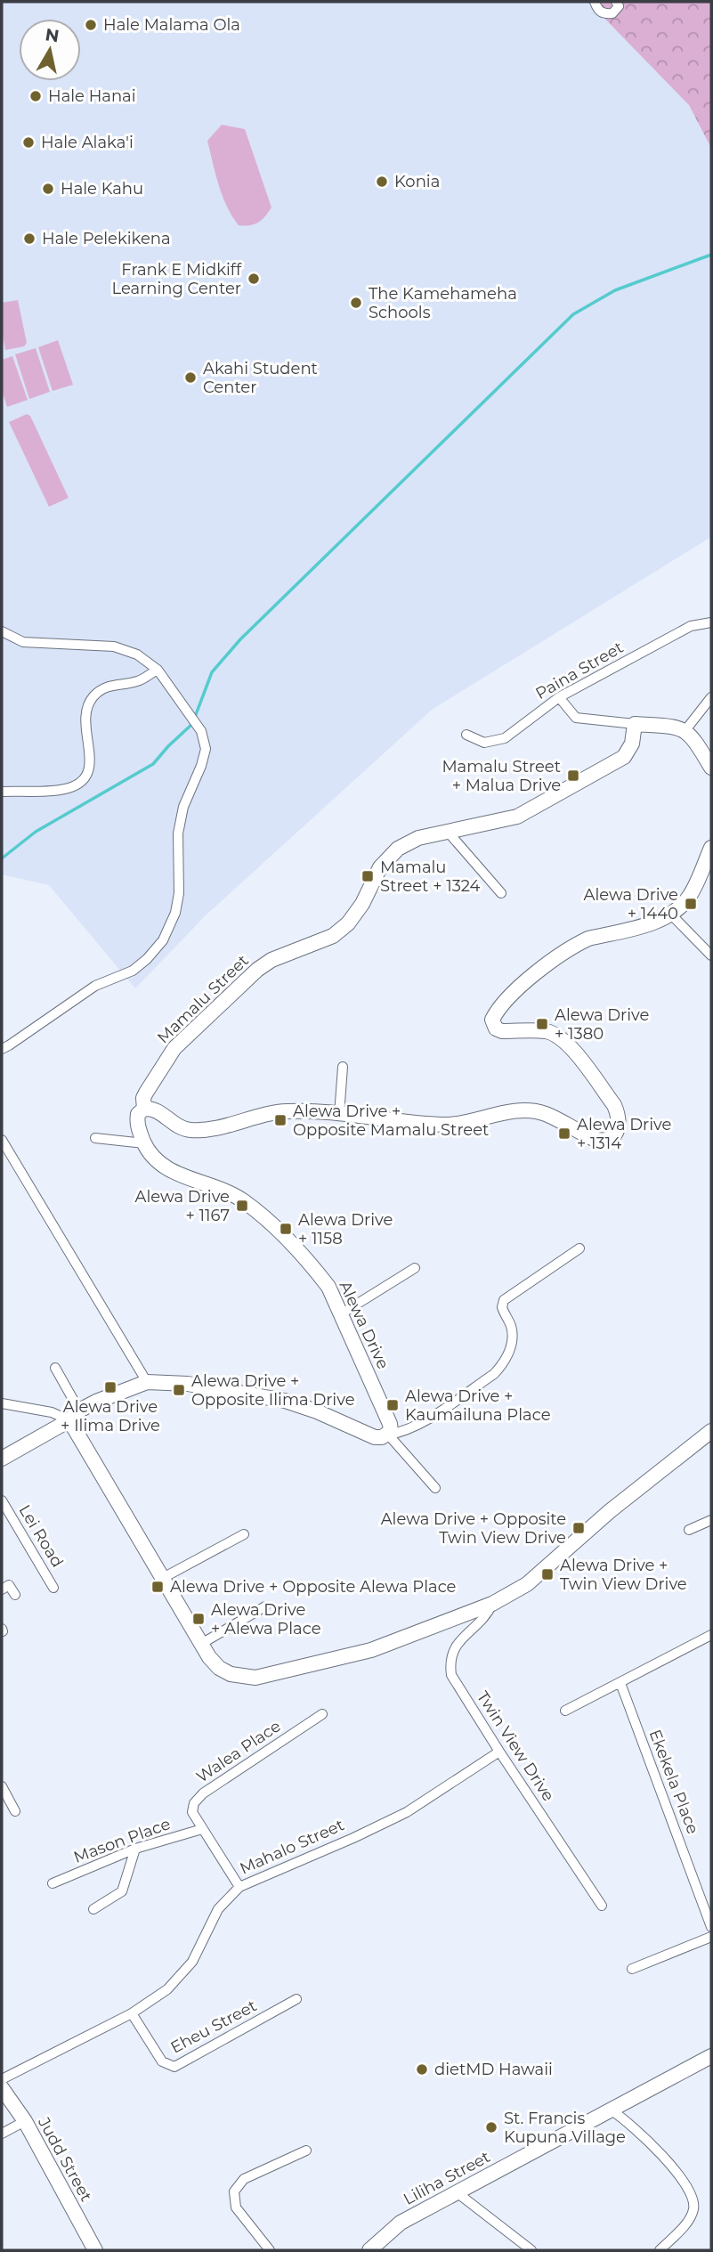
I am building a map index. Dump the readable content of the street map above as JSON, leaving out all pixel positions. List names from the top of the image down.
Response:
{
  "streets": {
    "street": [
      "Paina Street",
      "Mamalu Street",
      "Alewa Drive",
      "Lei Road",
      "Twin View Drive",
      "Walea Place",
      "Ekekela Place",
      "Mason Place",
      "Mahalo Street",
      "Eheu Street",
      "Judd Street",
      "Liliha Street"
    ]
  },
  "crossings": [
    ["Mamalu Street", "Alewa Drive"],
    ["Twin View Drive", "Mahalo Street"],
    ["Walea Place", "Mason Place"],
    ["Walea Place", "Mahalo Street"],
    ["Mahalo Street", "Eheu Street"]
  ],
  "places": {
    "other": [
      "Hale Malama Ola",
      "Hale Hanai",
      "Hale Alaka'i",
      "Konia",
      "Hale Kahu",
      "Hale Pelekikena",
      "Frank E Midkiff Learning Center",
      "The Kamehameha Schools",
      "Akahi Student Center",
      "dietMD Hawaii",
      "St. Francis Kupuna Village"
    ],
    "transit": [
      "Mamalu Street + Malua Drive",
      "Mamalu Street + 1324",
      "Alewa Drive + 1440",
      "Alewa Drive + 1380",
      "Alewa Drive + Opposite Mamalu Street",
      "Alewa Drive + 1314",
      "Alewa Drive + 1167",
      "Alewa Drive + 1158",
      "Alewa Drive + Ilima Drive",
      "Alewa Drive + Opposite Ilima Drive",
      "Alewa Drive + Kaumailuna Place",
      "Alewa Drive + Opposite Twin View Drive",
      "Alewa Drive + Twin View Drive",
      "Alewa Drive + Opposite Alewa Place",
      "Alewa Drive + Alewa Place"
    ]
  },
  "north": "top"
}
